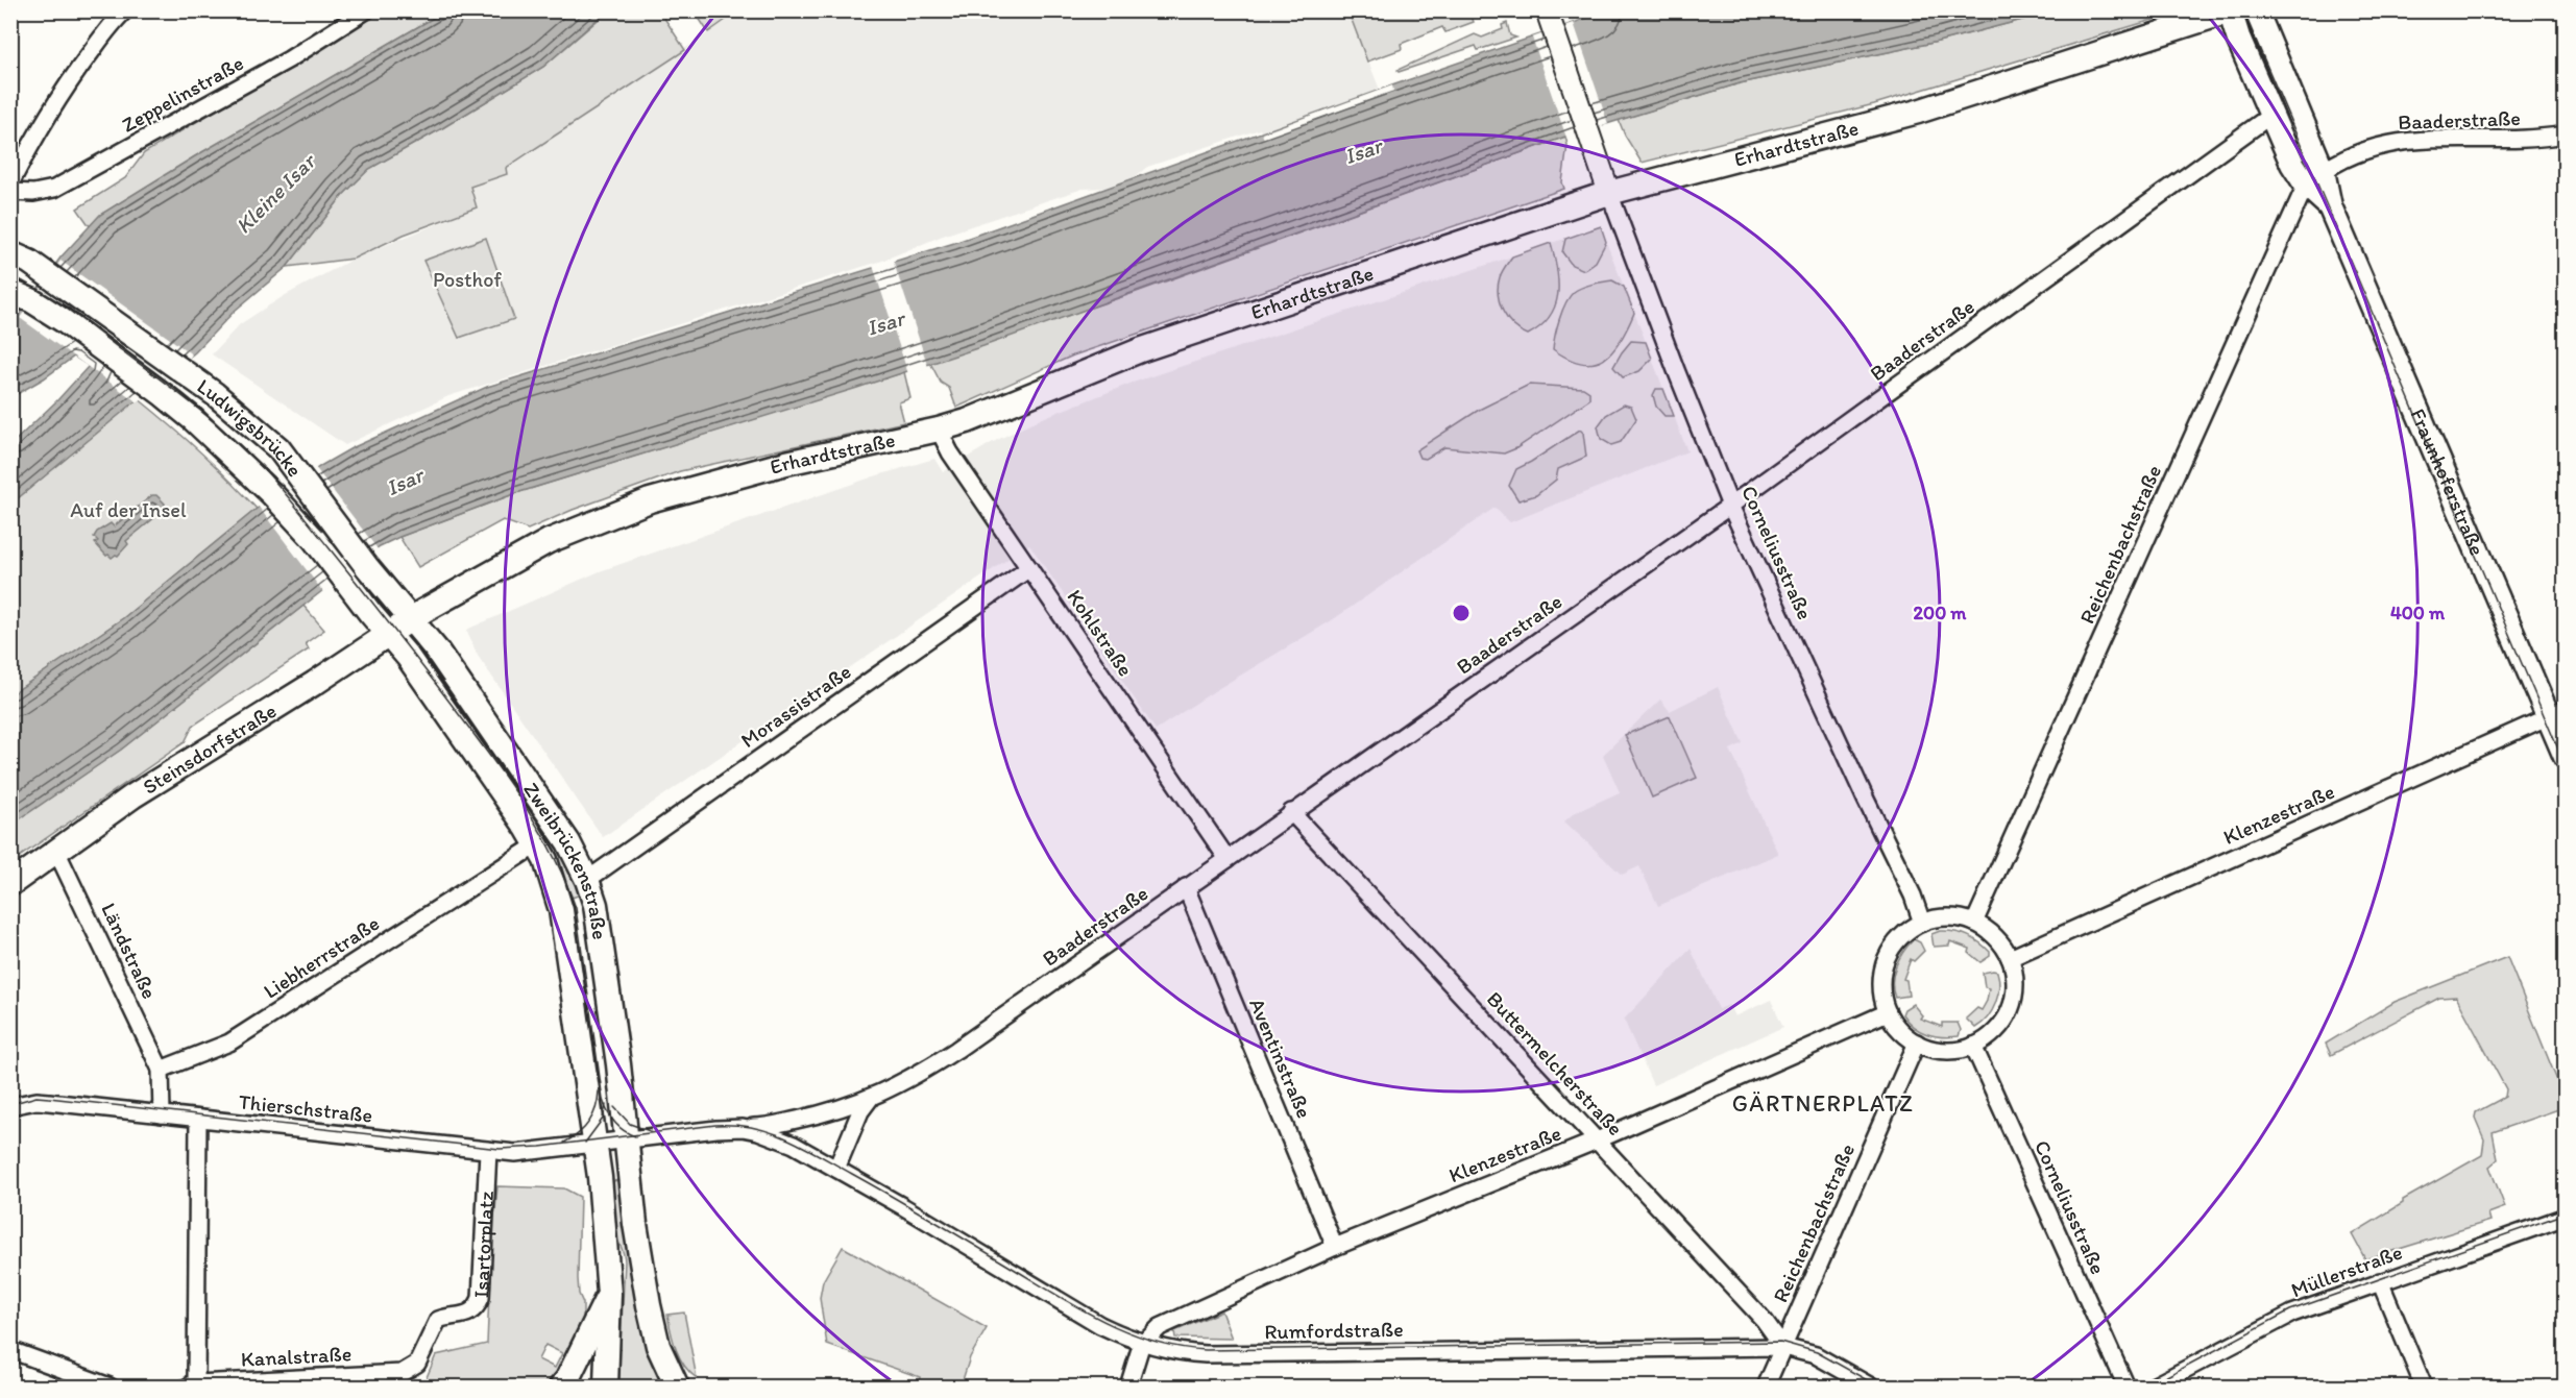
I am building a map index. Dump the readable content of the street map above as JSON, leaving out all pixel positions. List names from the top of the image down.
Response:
{
  "streets": {
    "main road": [
      "Erhardtstraße",
      "Ludwigsbrücke",
      "Fraunhoferstraße",
      "Steinsdorfstraße",
      "Zweibrückenstraße"
    ],
    "street": [
      "Zeppelinstraße",
      "Baaderstraße",
      "Reichenbachstraße",
      "Corneliusstraße",
      "Kohlstraße",
      "Morassistraße",
      "Klenzestraße",
      "Ländstraße",
      "Liebherrstraße",
      "Aventinstraße",
      "Buttermelcherstraße",
      "Thierschstraße",
      "Isartorplatz",
      "Müllerstraße",
      "Rumfordstraße",
      "Kanalstraße"
    ]
  },
  "crossings": [
    ["Baaderstraße", "Fraunhoferstraße"],
    ["Baaderstraße", "Reichenbachstraße"],
    ["Baaderstraße", "Corneliusstraße"],
    ["Baaderstraße", "Kohlstraße"],
    ["Baaderstraße", "Aventinstraße"],
    ["Baaderstraße", "Buttermelcherstraße"],
    ["Baaderstraße", "Rumfordstraße"],
    ["Erhardtstraße", "Ludwigsbrücke"],
    ["Erhardtstraße", "Fraunhoferstraße"],
    ["Erhardtstraße", "Corneliusstraße"],
    ["Erhardtstraße", "Kohlstraße"],
    ["Erhardtstraße", "Steinsdorfstraße"],
    ["Erhardtstraße", "Zweibrückenstraße"],
    ["Ludwigsbrücke", "Steinsdorfstraße"],
    ["Ludwigsbrücke", "Zweibrückenstraße"],
    ["Fraunhoferstraße", "Reichenbachstraße"],
    ["Fraunhoferstraße", "Klenzestraße"],
    ["Reichenbachstraße", "Corneliusstraße"],
    ["Reichenbachstraße", "Klenzestraße"],
    ["Reichenbachstraße", "Buttermelcherstraße"],
    ["Reichenbachstraße", "Rumfordstraße"],
    ["Corneliusstraße", "Klenzestraße"],
    ["Kohlstraße", "Morassistraße"],
    ["Morassistraße", "Zweibrückenstraße"],
    ["Steinsdorfstraße", "Zweibrückenstraße"],
    ["Steinsdorfstraße", "Ländstraße"],
    ["Klenzestraße", "Aventinstraße"],
    ["Klenzestraße", "Buttermelcherstraße"],
    ["Klenzestraße", "Rumfordstraße"],
    ["Zweibrückenstraße", "Liebherrstraße"],
    ["Zweibrückenstraße", "Thierschstraße"],
    ["Zweibrückenstraße", "Rumfordstraße"],
    ["Ländstraße", "Liebherrstraße"],
    ["Buttermelcherstraße", "Rumfordstraße"],
    ["Thierschstraße", "Isartorplatz"],
    ["Thierschstraße", "Rumfordstraße"],
    ["Isartorplatz", "Kanalstraße"]
  ],
  "districts": ["GÄRTNERPLATZ"],
  "water": ["Isar", "Kleine Isar"],
  "parks": ["Posthof", "Auf der Insel"],
  "rings": ["200 m", "400 m"]
}
